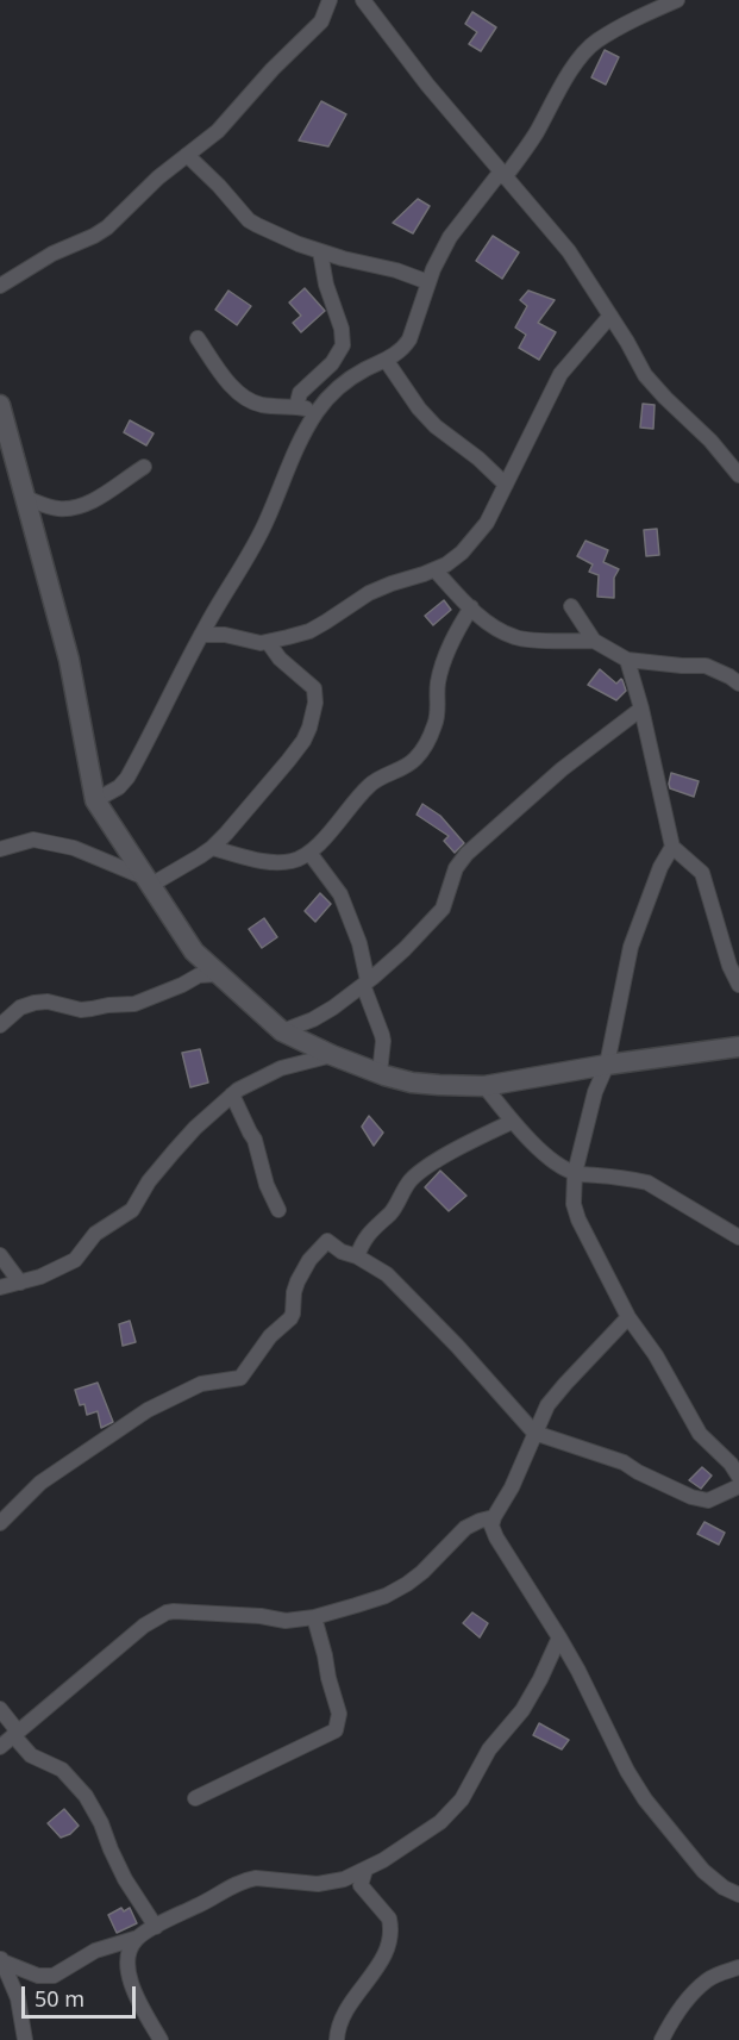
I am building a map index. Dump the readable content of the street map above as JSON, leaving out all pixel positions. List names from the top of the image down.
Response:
{
  "scale_bar": "50 m"
}
